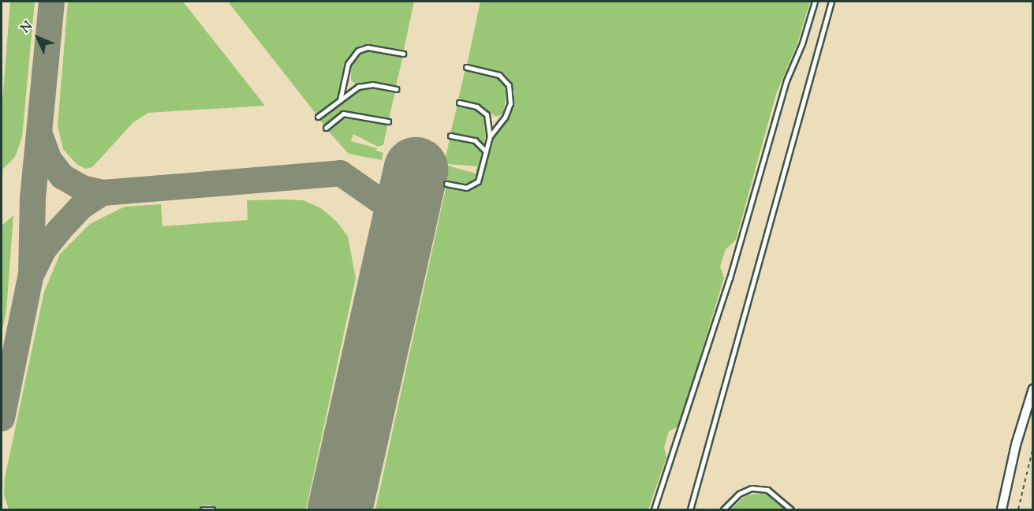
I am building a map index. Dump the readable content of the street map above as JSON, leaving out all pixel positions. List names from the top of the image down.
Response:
{
  "north": "top left"
}
